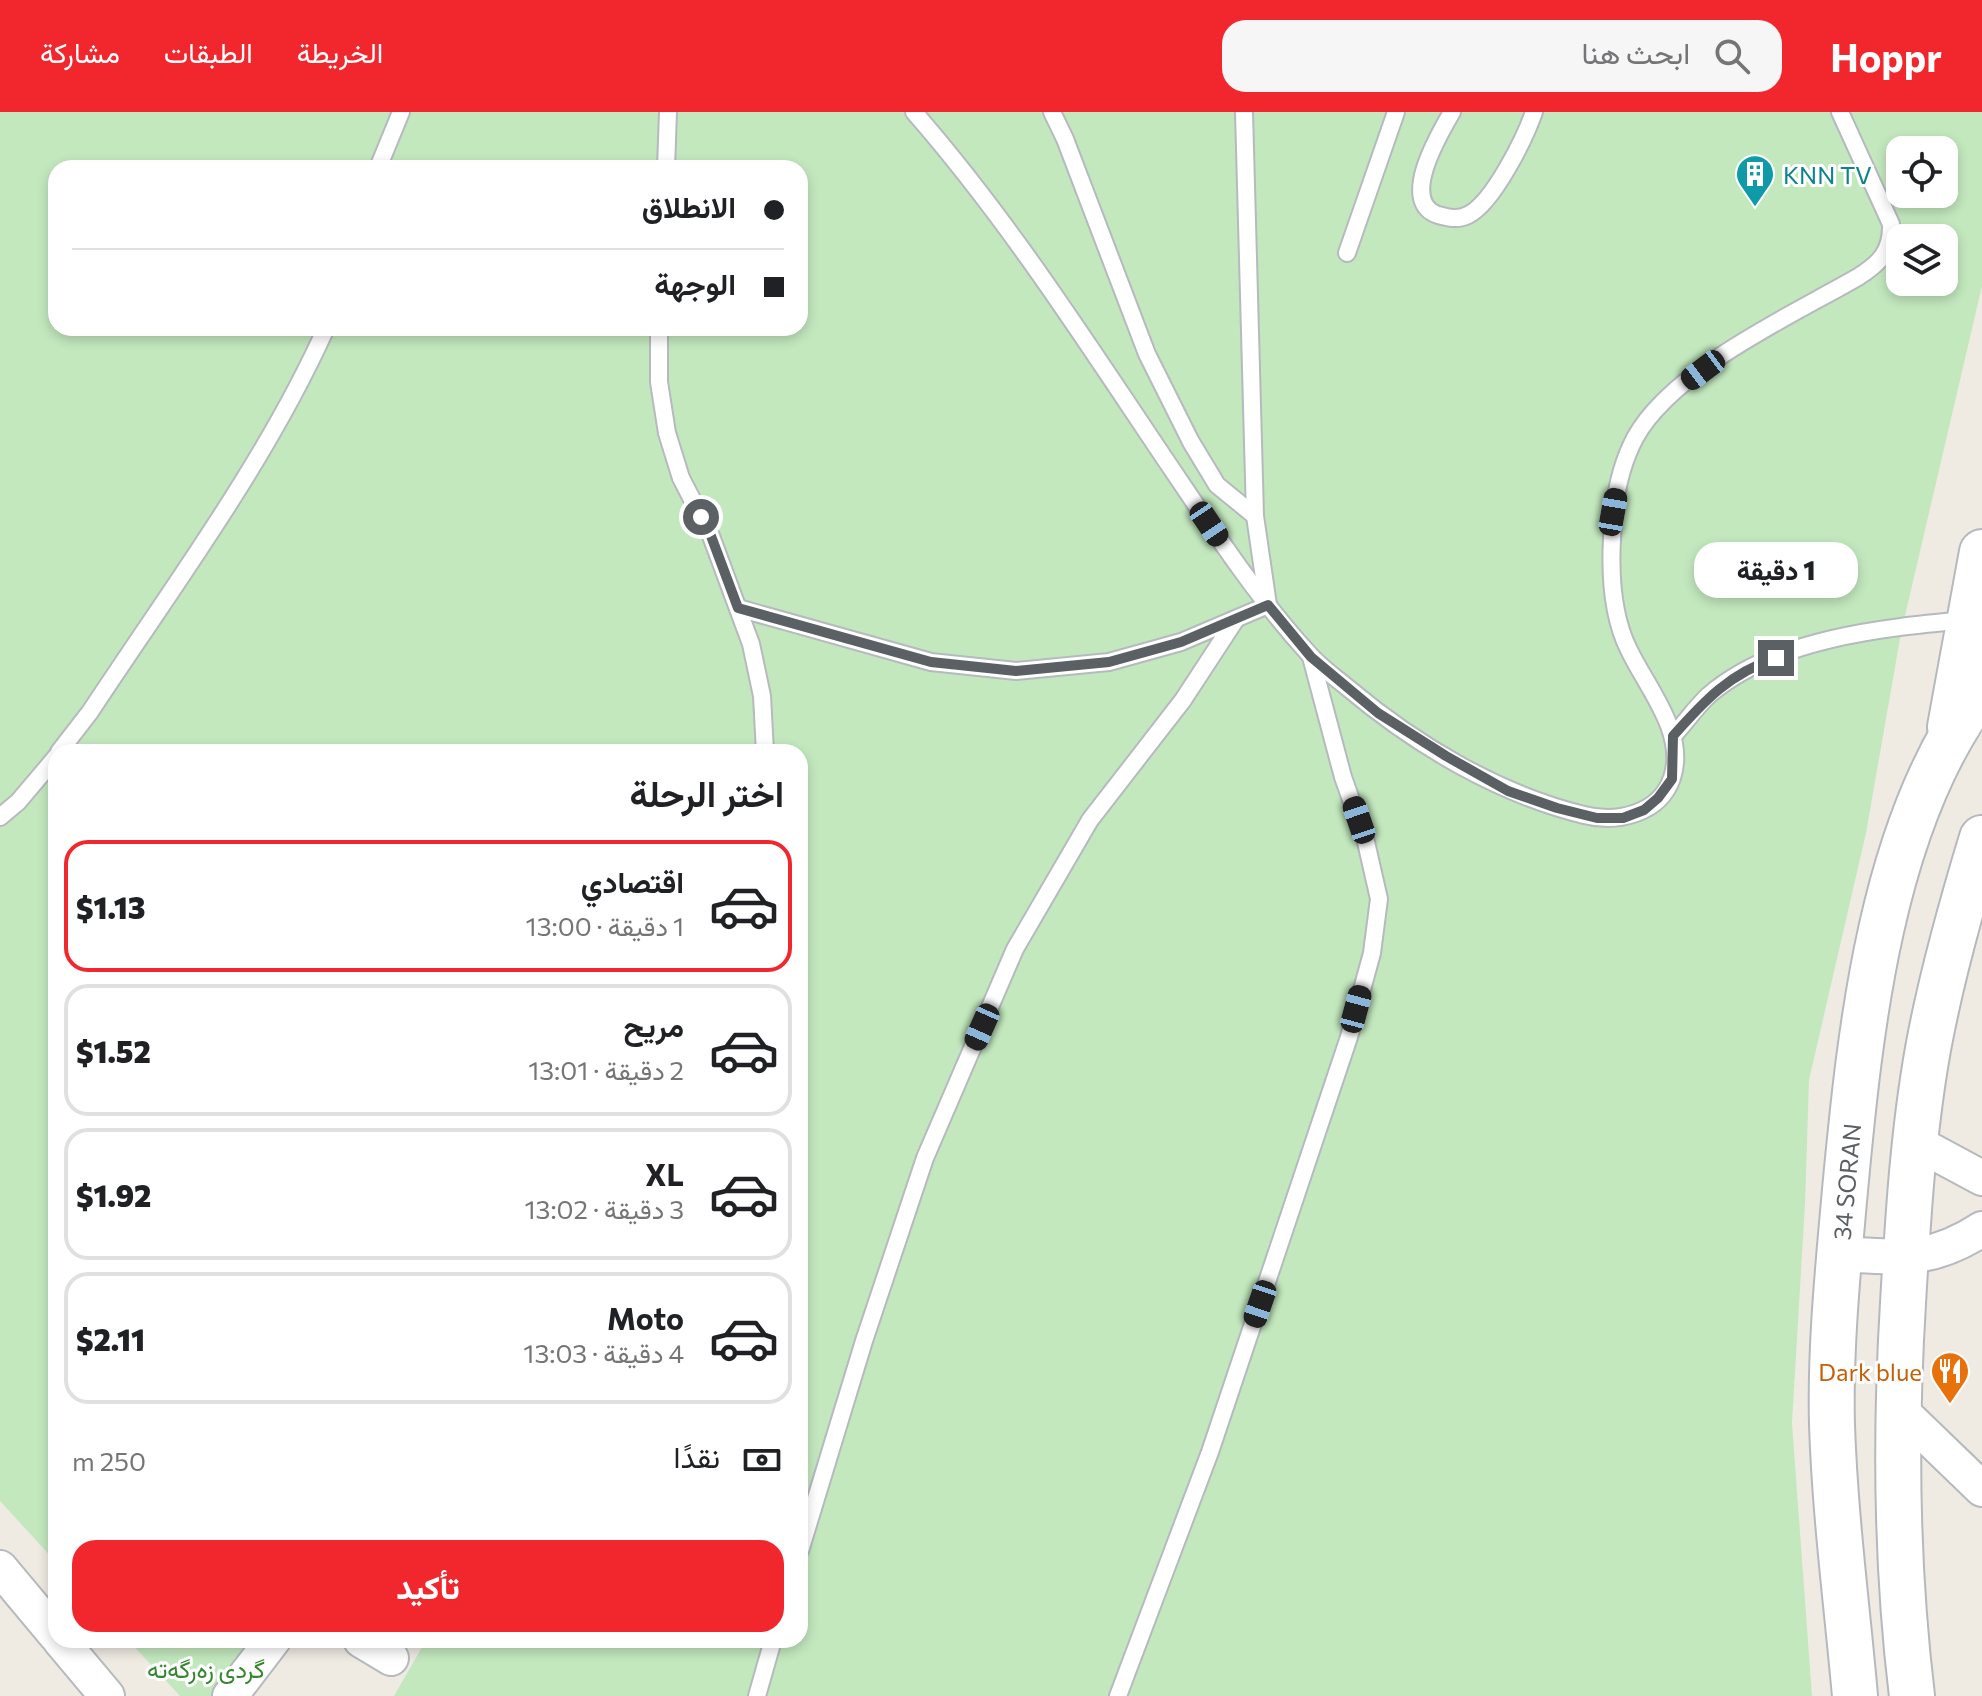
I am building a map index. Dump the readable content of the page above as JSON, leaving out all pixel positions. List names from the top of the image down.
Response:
{
  "streets": {
    "main road": ["34 SORAN"]
  },
  "parks": ["گردی زەرگەتە"],
  "places": {
    "building": ["KNN TV"],
    "restaurant": ["Dark blue"]
  },
  "page": {
    "header": "Hoppr",
    "search": "ابحث هنا",
    "nav": ["الخريطة", "الطبقات", "مشاركة"],
    "banner": ["الانطلاق", "الوجهة"],
    "bubble": "1 دقيقة",
    "heading": "اختر الرحلة",
    "list": [
      {
        "name": "اقتصادي",
        "note": "1 دقيقة · 13:00",
        "value": "$1.13"
      },
      {
        "name": "مريح",
        "note": "2 دقيقة · 13:01",
        "value": "$1.52"
      },
      {
        "name": "XL",
        "note": "3 دقيقة · 13:02",
        "value": "$1.92"
      },
      {
        "name": "Moto",
        "note": "4 دقيقة · 13:03",
        "value": "$2.11"
      }
    ],
    "pay": ["نقدًا", "250 m"],
    "buttons": "تأكيد"
  }
}
